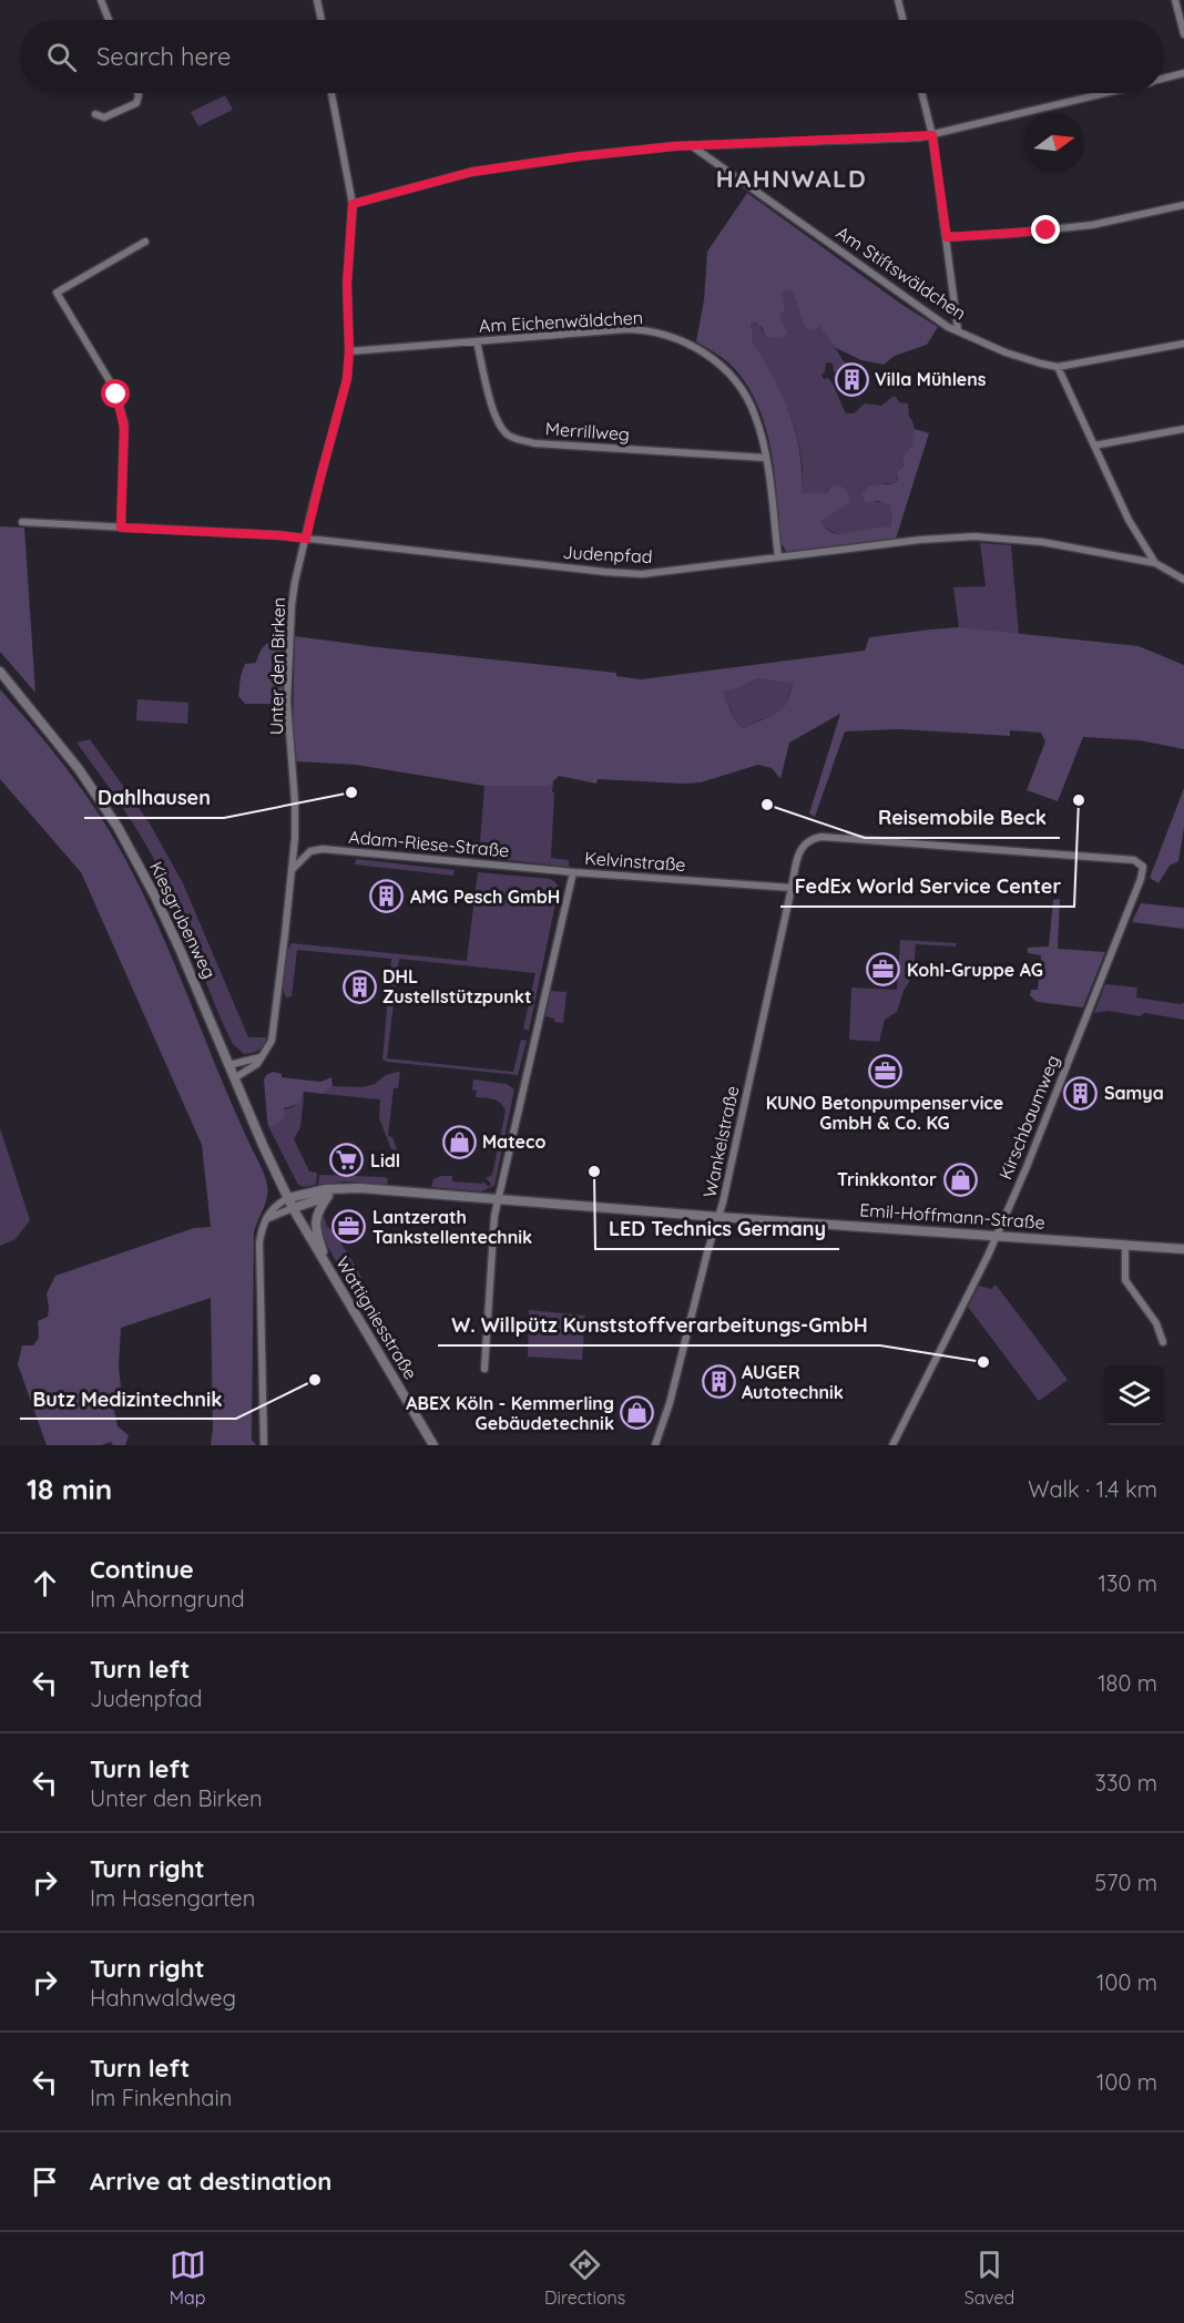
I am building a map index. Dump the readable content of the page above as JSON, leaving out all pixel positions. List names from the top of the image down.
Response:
{
  "streets": {
    "street": [
      "Am Stiftswäldchen",
      "Am Eichenwäldchen",
      "Merrillweg",
      "Judenpfad",
      "Unter den Birken",
      "Adam-Riese-Straße",
      "Kelvinstraße",
      "Kiesgrubenweg",
      "Kirschbaumweg",
      "Wankelstraße",
      "Emil-Hoffmann-Straße",
      "Wattigniesstraße"
    ]
  },
  "crossings": [
    ["Am Eichenwäldchen", "Merrillweg"],
    ["Am Eichenwäldchen", "Judenpfad"],
    ["Am Eichenwäldchen", "Unter den Birken"],
    ["Judenpfad", "Unter den Birken"],
    ["Unter den Birken", "Adam-Riese-Straße"],
    ["Adam-Riese-Straße", "Kelvinstraße"],
    ["Kelvinstraße", "Wankelstraße"],
    ["Kelvinstraße", "Emil-Hoffmann-Straße"],
    ["Kiesgrubenweg", "Emil-Hoffmann-Straße"],
    ["Kiesgrubenweg", "Wattigniesstraße"],
    ["Kirschbaumweg", "Wankelstraße"],
    ["Kirschbaumweg", "Emil-Hoffmann-Straße"],
    ["Wankelstraße", "Emil-Hoffmann-Straße"],
    ["Emil-Hoffmann-Straße", "Wattigniesstraße"]
  ],
  "districts": ["HAHNWALD"],
  "places": {
    "building": [
      "Villa Mühlens",
      "AMG Pesch GmbH",
      "DHL Zustellstützpunkt",
      "Samya",
      "AUGER Autotechnik"
    ],
    "other": [
      "Dahlhausen",
      "FedEx World Service Center",
      "Reisemobile Beck",
      "LED Technics Germany",
      "W. Willpütz Kunststoffverarbeitungs-GmbH",
      "Butz Medizintechnik"
    ],
    "office": ["Kohl-Gruppe AG", "KUNO Betonpumpenservice GmbH & Co. KG", "Lantzerath Tankstellentechnik"],
    "shop": ["Mateco", "Trinkkontor", "ABEX Köln - Kemmerling Gebäudetechnik"],
    "supermarket": ["Lidl"]
  },
  "north": "right",
  "page": {
    "search": "Search here",
    "heading": ["18 min", "Walk · 1.4 km"],
    "list": [
      ["Continue", "Im Ahorngrund", "130 m"],
      ["Turn left", "Judenpfad", "180 m"],
      ["Turn left", "Unter den Birken", "330 m"],
      ["Turn right", "Im Hasengarten", "570 m"],
      ["Turn right", "Hahnwaldweg", "100 m"],
      ["Turn left", "Im Finkenhain", "100 m"],
      "Arrive at destination"
    ],
    "nav": ["Map", "Directions", "Saved"]
  }
}
